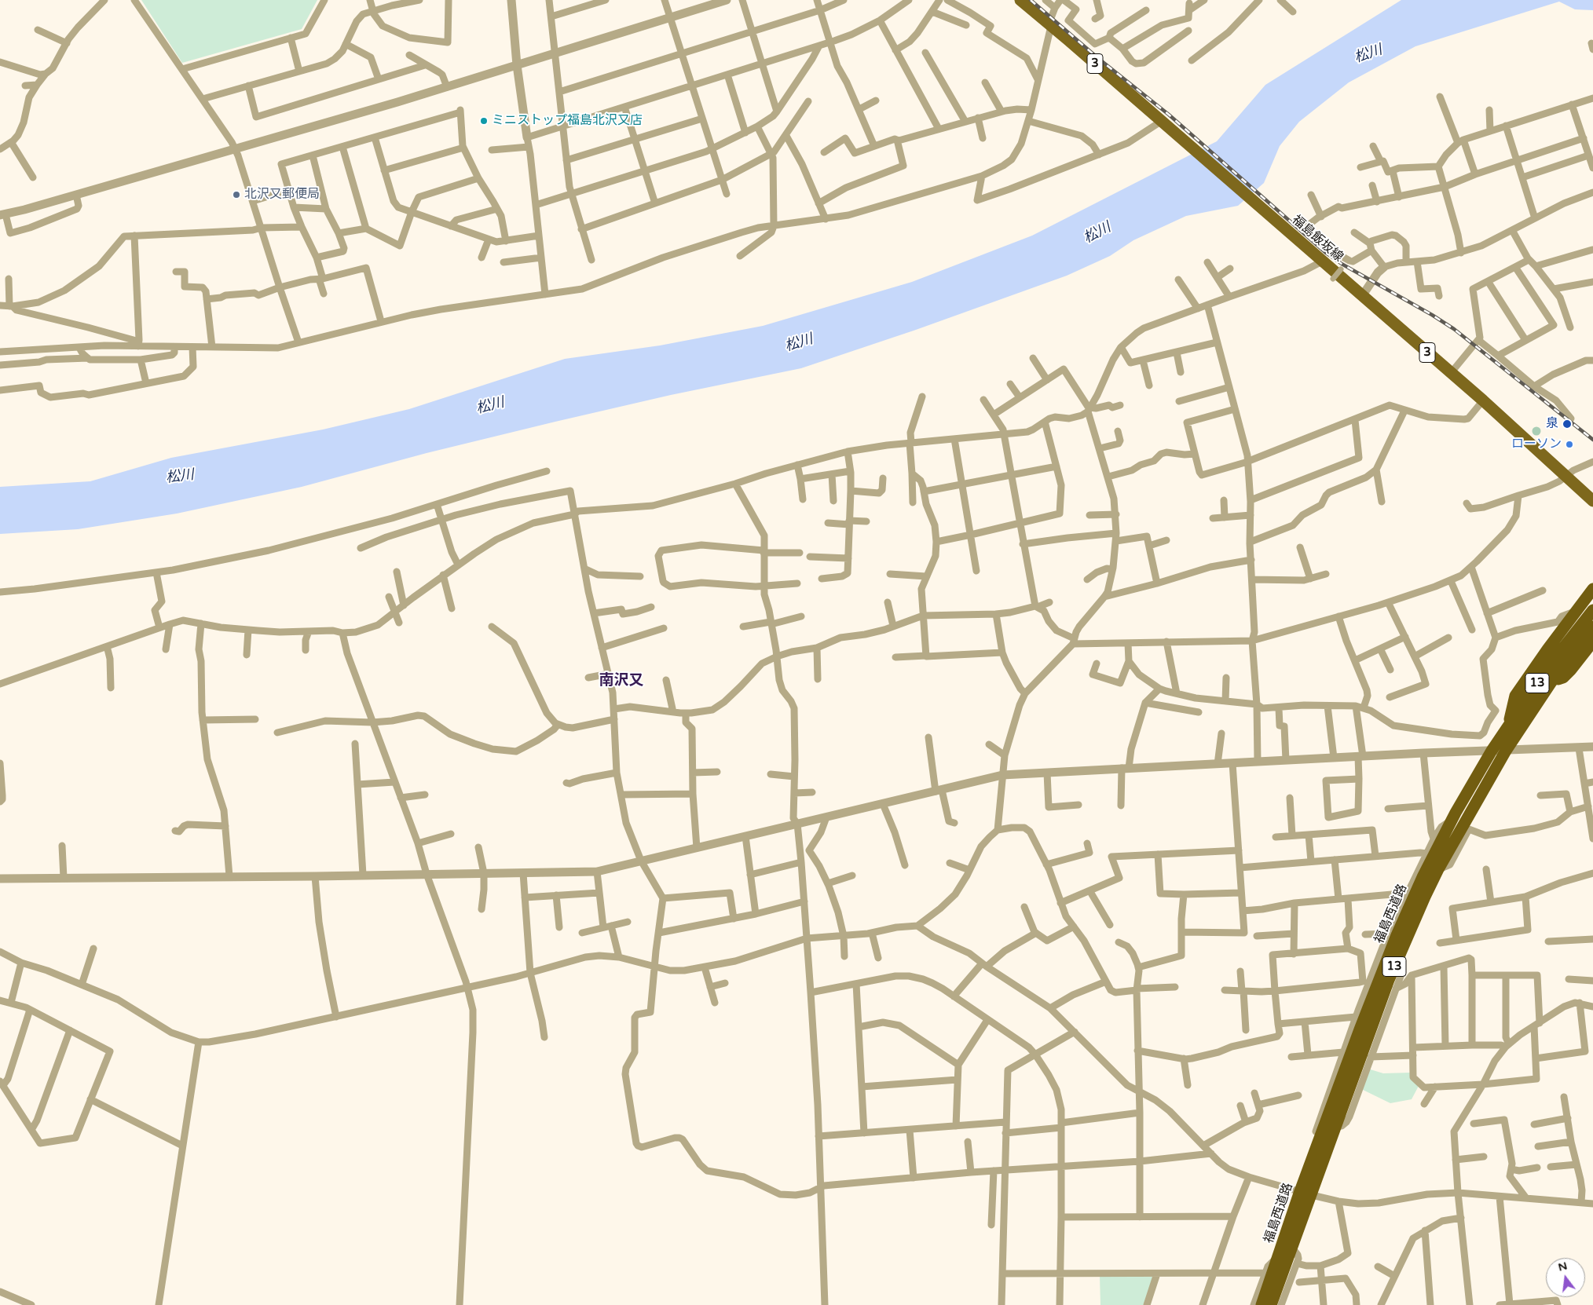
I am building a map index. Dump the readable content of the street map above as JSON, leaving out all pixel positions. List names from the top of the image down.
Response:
{
  "streets": {
    "highway": ["13", "福島西道路"],
    "main road": ["3", "福島飯坂線"]
  },
  "districts": ["南沢又"],
  "water": ["松川"],
  "places": [
    "ミニストップ福島北沢又店",
    "北沢又郵便局",
    "泉",
    "ローソン"
  ],
  "north": "top"
}
